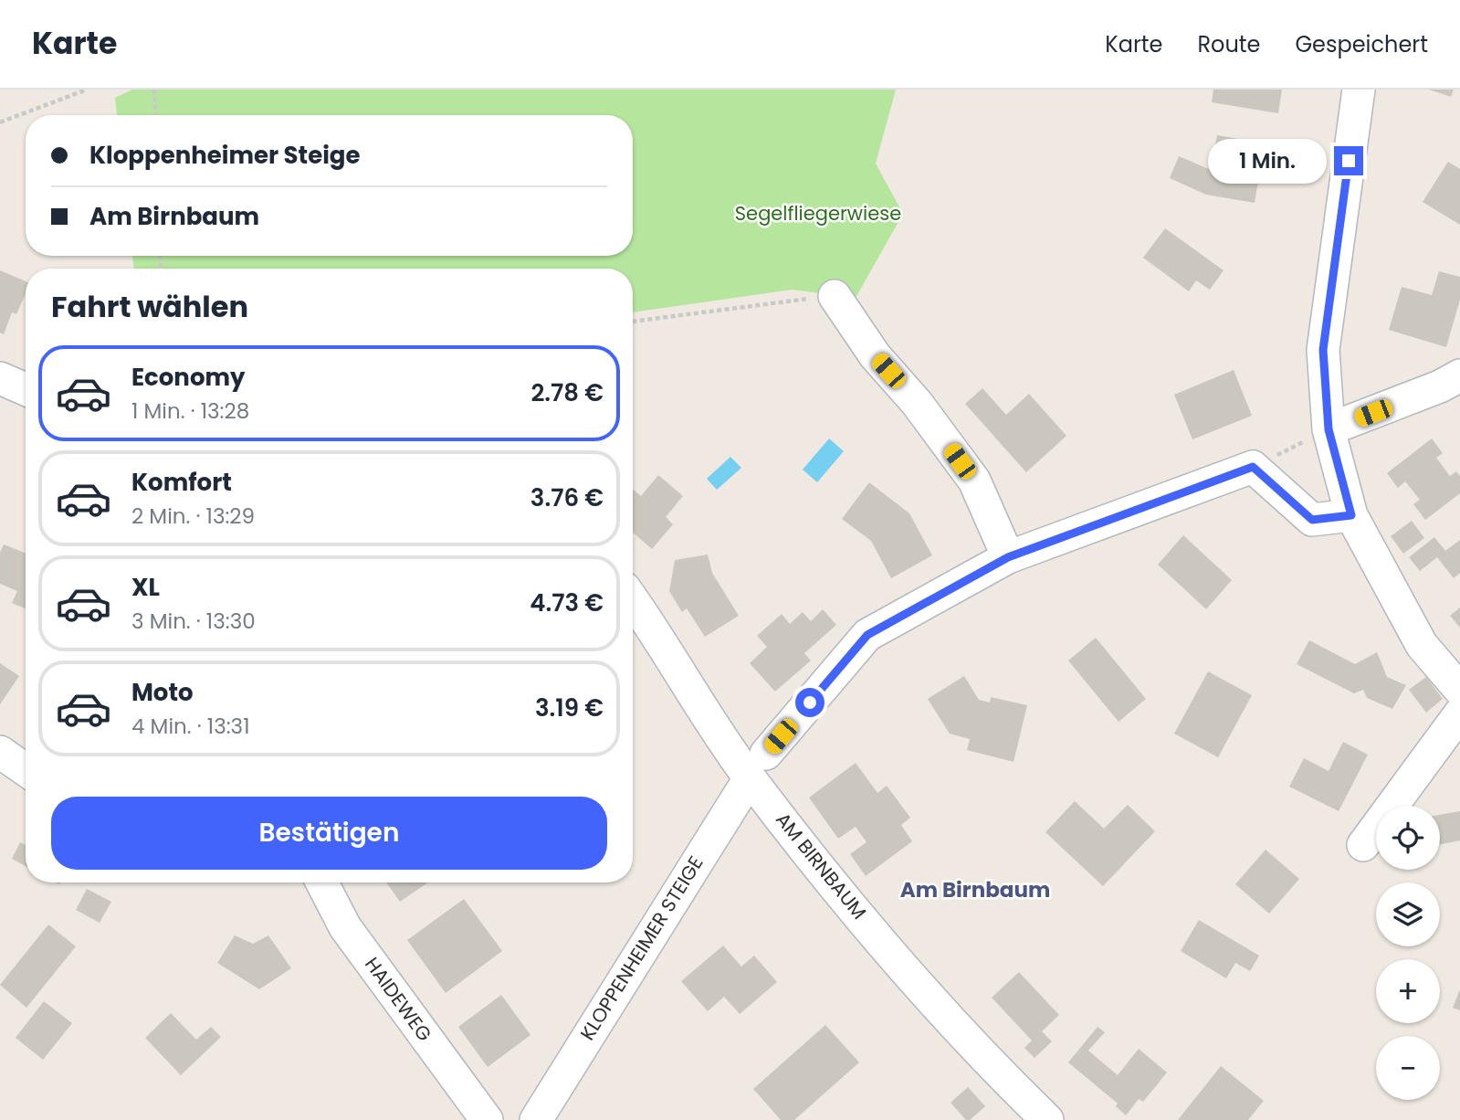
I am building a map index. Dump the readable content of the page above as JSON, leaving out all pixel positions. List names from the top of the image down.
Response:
{
  "streets": {
    "street": ["AM BIRNBAUM", "KLOPPENHEIMER STEIGE", "HAIDEWEG"]
  },
  "crossings": [
    ["AM BIRNBAUM", "KLOPPENHEIMER STEIGE"]
  ],
  "districts": ["Am Birnbaum"],
  "parks": ["Segelfliegerwiese"],
  "page": {
    "header": "Karte",
    "nav": ["Karte", "Route", "Gespeichert"],
    "banner": ["Kloppenheimer Steige", "Am Birnbaum"],
    "bubble": "1 Min.",
    "heading": "Fahrt wählen",
    "list": [
      {
        "name": "Economy",
        "note": "1 Min. · 13:28",
        "value": "2.78 €"
      },
      {
        "name": "Komfort",
        "note": "2 Min. · 13:29",
        "value": "3.76 €"
      },
      {
        "name": "XL",
        "note": "3 Min. · 13:30",
        "value": "4.73 €"
      },
      {
        "name": "Moto",
        "note": "4 Min. · 13:31",
        "value": "3.19 €"
      }
    ],
    "buttons": "Bestätigen",
    "map_buttons": ["+", "−"]
  }
}
